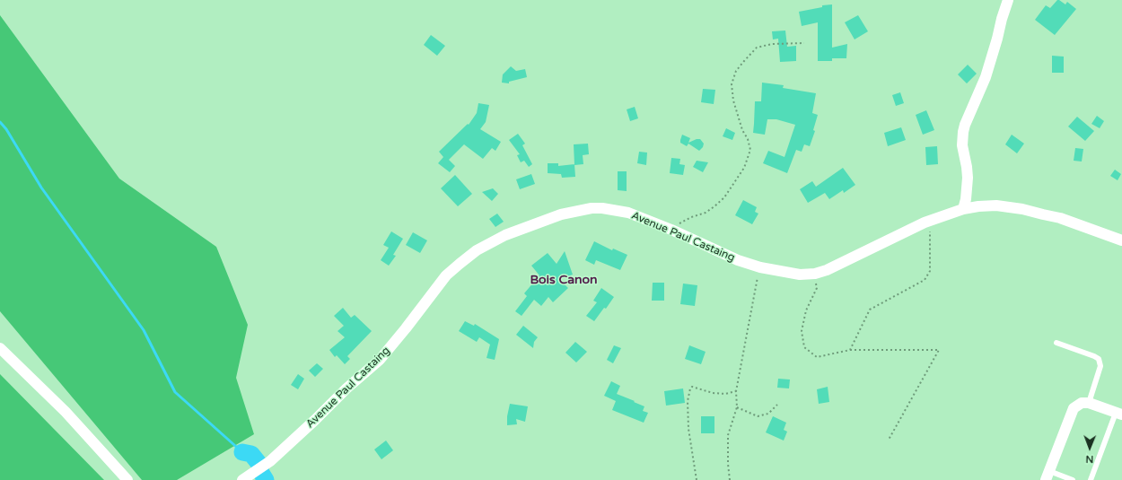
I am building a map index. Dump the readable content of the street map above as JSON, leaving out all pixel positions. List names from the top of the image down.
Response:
{
  "streets": {
    "street": ["Avenue Paul Castaing"]
  },
  "districts": ["Bois Canon"],
  "north": "bottom"
}
